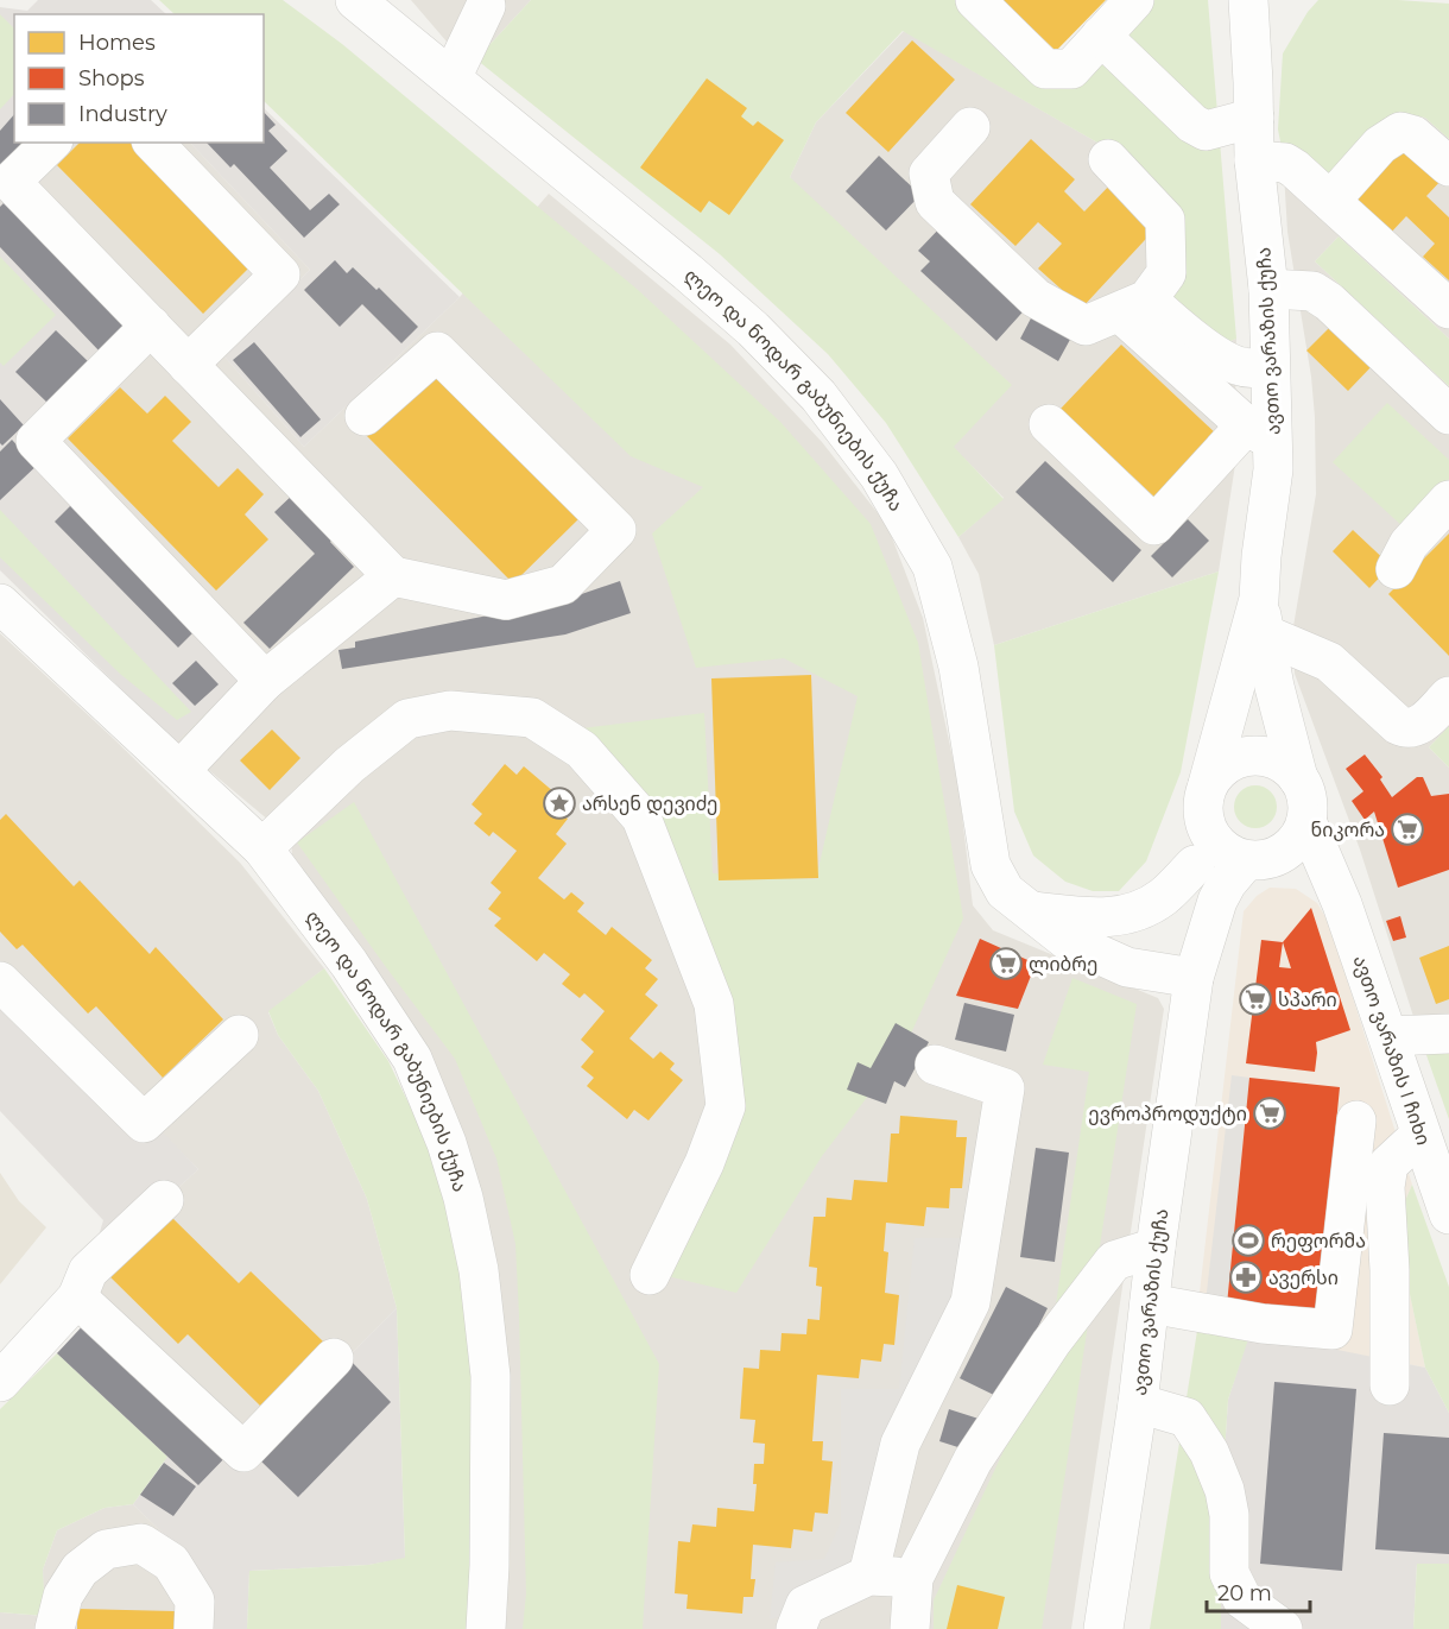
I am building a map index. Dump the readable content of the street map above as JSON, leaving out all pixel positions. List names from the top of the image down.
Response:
{
  "streets": {
    "street": ["ავთო ვარაზის ქუჩა", "ლეო და ნოდარ გაბუნიების ქუჩა", "ავთო ვარაზის I ჩიხი"]
  },
  "crossings": [
    ["ავთო ვარაზის ქუჩა", "ლეო და ნოდარ გაბუნიების ქუჩა"],
    ["ავთო ვარაზის ქუჩა", "ავთო ვარაზის I ჩიხი"]
  ],
  "places": {
    "place": ["არსენ დევიძე"],
    "supermarket": [
      "ნიკორა",
      "ლიბრე",
      "სპარი",
      "ევროპროდუქტი"
    ],
    "sports": ["რეფორმა"],
    "pharmacy": ["ავერსი"]
  },
  "legend": ["Homes", "Shops", "Industry"],
  "scale_bar": "20 m"
}
